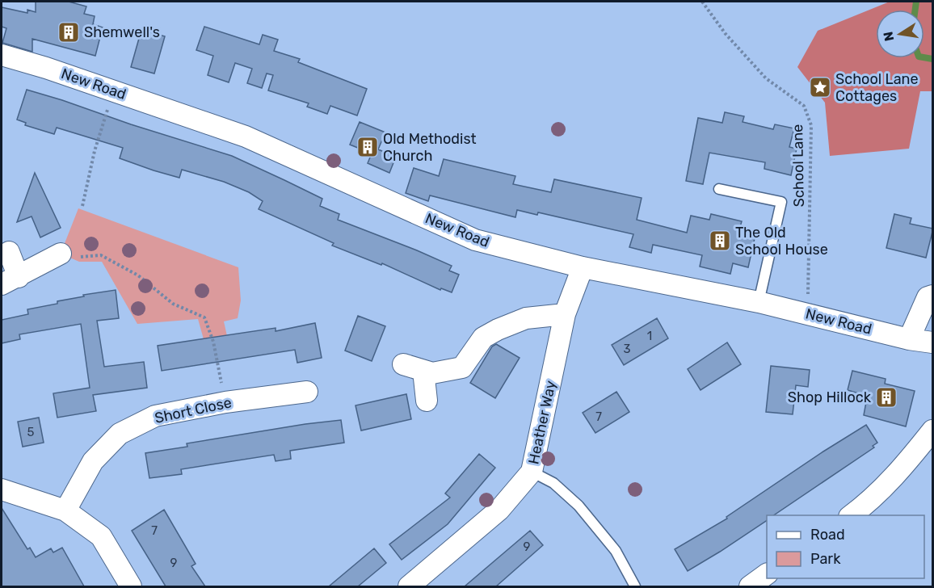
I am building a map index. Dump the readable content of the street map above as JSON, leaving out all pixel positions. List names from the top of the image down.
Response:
{
  "streets": {
    "street": ["New Road", "Short Close", "Heather Way"],
    "path": ["School Lane"]
  },
  "crossings": [
    ["New Road", "School Lane"],
    ["New Road", "Heather Way"]
  ],
  "places": {
    "building": [
      "Shemwell's",
      "Old Methodist Church",
      "The Old School House",
      "Shop Hillock"
    ],
    "place": ["School Lane Cottages"]
  },
  "house_numbers": [
    "1",
    "3",
    "7",
    "5",
    "7",
    "9",
    "9"
  ],
  "legend": ["Road", "Park"],
  "north": "left"
}
